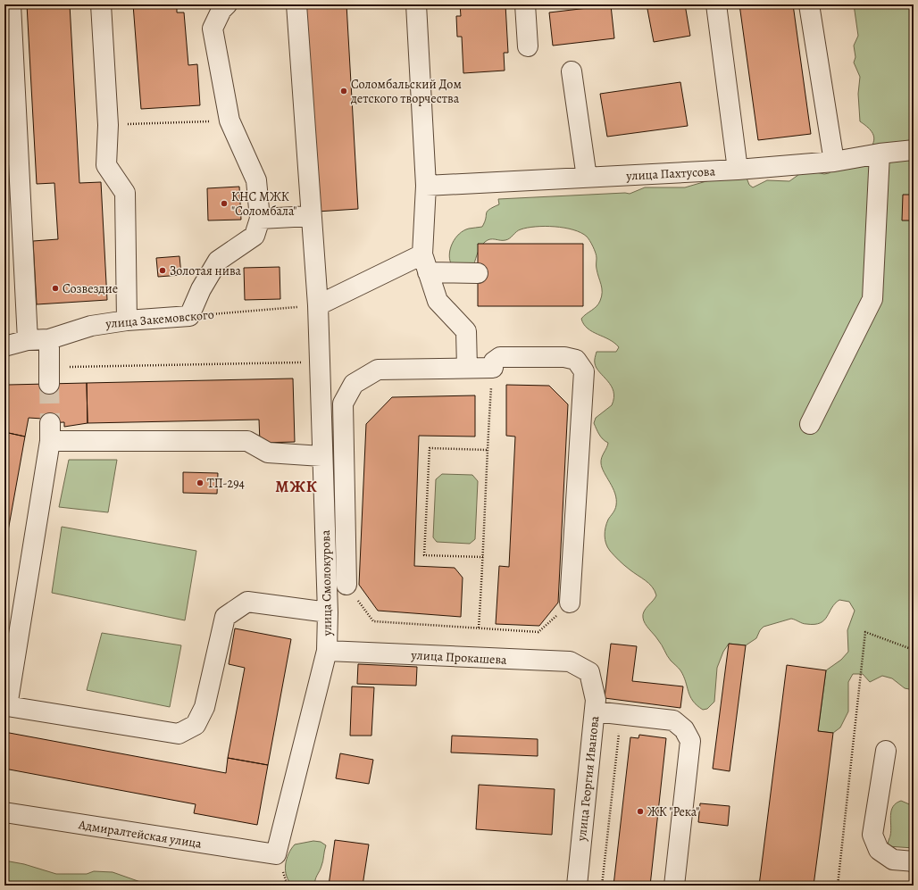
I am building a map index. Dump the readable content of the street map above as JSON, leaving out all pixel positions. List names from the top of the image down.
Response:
{
  "streets": {
    "street": [
      "улица Пахтусова",
      "улица Закемовского",
      "улица Смолокурова",
      "улица Прокашева",
      "улица Георгия Иванова",
      "Адмиралтейская улица"
    ]
  },
  "crossings": [
    ["улица Закемовского", "улица Смолокурова"],
    ["улица Смолокурова", "улица Прокашева"],
    ["улица Смолокурова", "Адмиралтейская улица"],
    ["улица Прокашева", "улица Георгия Иванова"]
  ],
  "districts": ["МЖК"],
  "places": [
    "Соломбальский Дом детского творчества",
    "КНС МЖК \"Соломбала\"",
    "Золотая нива",
    "Созвездие",
    "ТП-294",
    "ЖК \"Река\""
  ]
}
